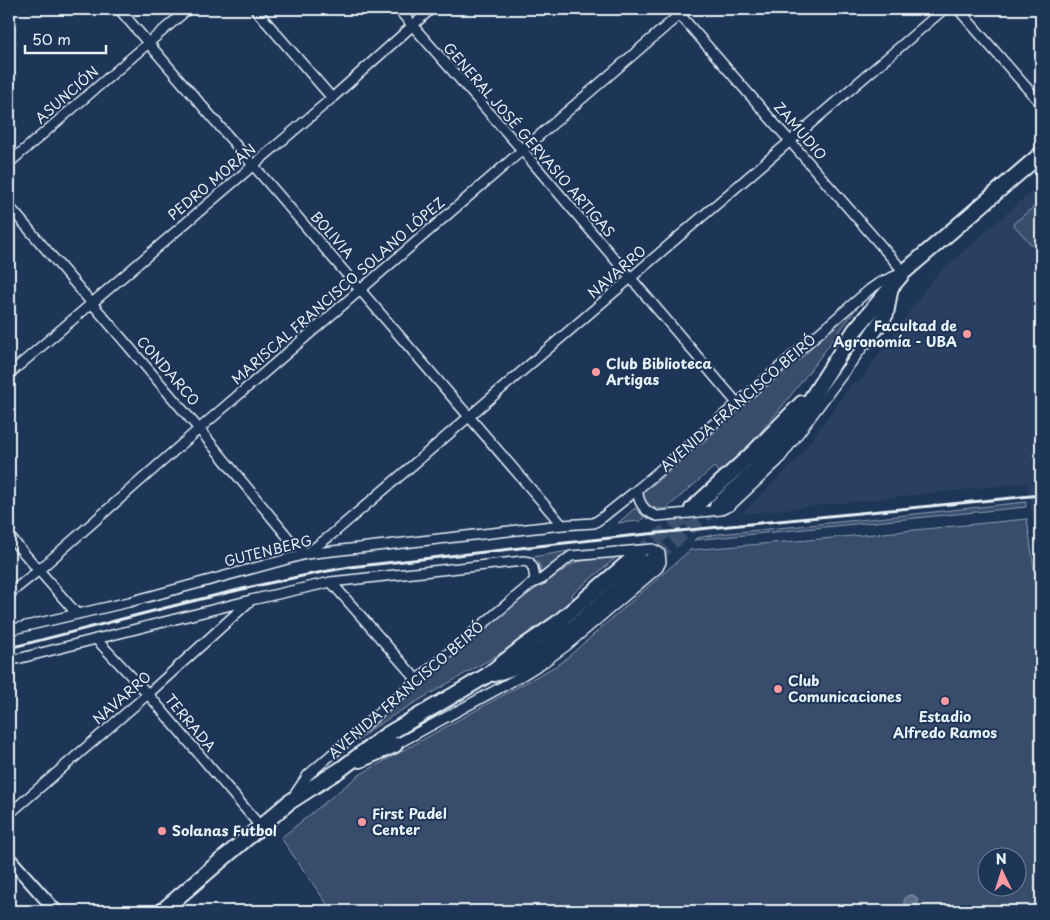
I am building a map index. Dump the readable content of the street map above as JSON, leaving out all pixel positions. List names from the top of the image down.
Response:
{
  "streets": {
    "main road": ["AVENIDA FRANCISCO BEIRÓ"],
    "street": [
      "ASUNCIÓN",
      "ZAMUDIO",
      "GENERAL JOSÉ GERVASIO ARTIGAS",
      "PEDRO MORÁN",
      "BOLIVIA",
      "NAVARRO",
      "MARISCAL FRANCISCO SOLANO LÓPEZ",
      "CONDARCO",
      "GUTENBERG",
      "TERRADA"
    ]
  },
  "crossings": [
    ["ASUNCIÓN", "BOLIVIA"],
    ["ZAMUDIO", "NAVARRO"],
    ["ZAMUDIO", "MARISCAL FRANCISCO SOLANO LÓPEZ"],
    ["ZAMUDIO", "AVENIDA FRANCISCO BEIRÓ"],
    ["GENERAL JOSÉ GERVASIO ARTIGAS", "PEDRO MORÁN"],
    ["GENERAL JOSÉ GERVASIO ARTIGAS", "NAVARRO"],
    ["GENERAL JOSÉ GERVASIO ARTIGAS", "MARISCAL FRANCISCO SOLANO LÓPEZ"],
    ["GENERAL JOSÉ GERVASIO ARTIGAS", "AVENIDA FRANCISCO BEIRÓ"],
    ["PEDRO MORÁN", "BOLIVIA"],
    ["PEDRO MORÁN", "CONDARCO"],
    ["BOLIVIA", "NAVARRO"],
    ["BOLIVIA", "MARISCAL FRANCISCO SOLANO LÓPEZ"],
    ["BOLIVIA", "GUTENBERG"],
    ["NAVARRO", "CONDARCO"],
    ["NAVARRO", "GUTENBERG"],
    ["NAVARRO", "TERRADA"],
    ["MARISCAL FRANCISCO SOLANO LÓPEZ", "CONDARCO"],
    ["CONDARCO", "GUTENBERG"],
    ["AVENIDA FRANCISCO BEIRÓ", "GUTENBERG"],
    ["AVENIDA FRANCISCO BEIRÓ", "TERRADA"]
  ],
  "places": [
    "Facultad de Agronomía - UBA",
    "Club Biblioteca Artigas",
    "Club Comunicaciones",
    "Estadio Alfredo Ramos",
    "First Padel Center",
    "Solanas Futbol"
  ],
  "scale_bar": "50 m",
  "north": "top"
}
